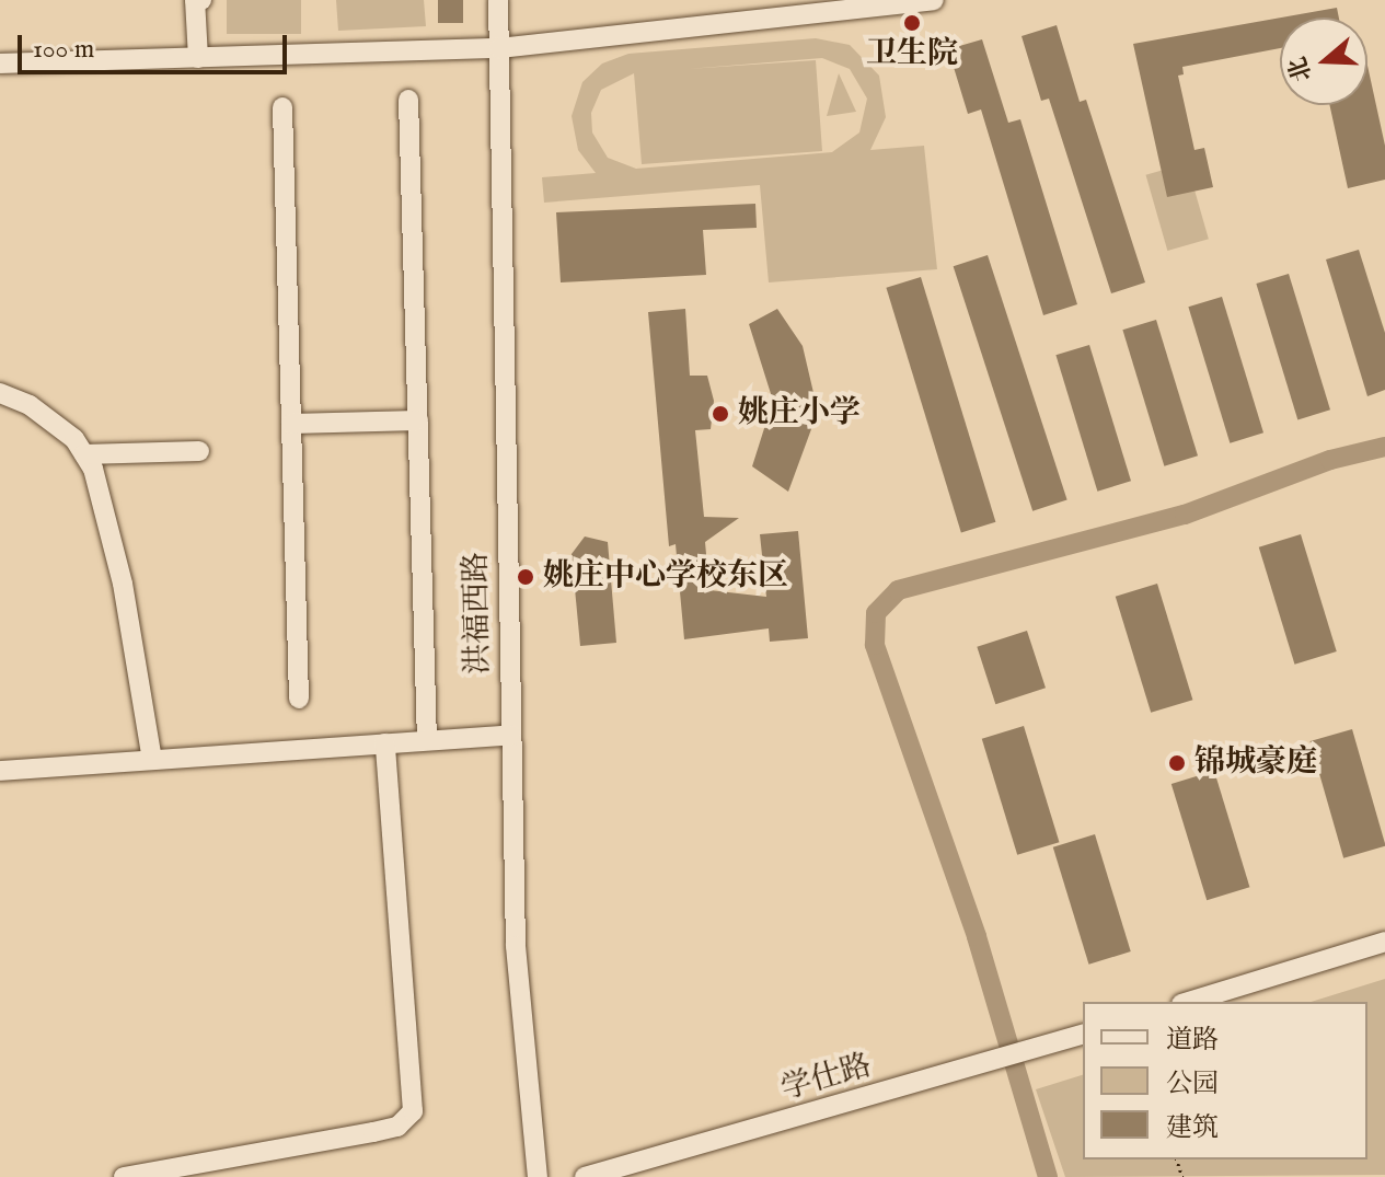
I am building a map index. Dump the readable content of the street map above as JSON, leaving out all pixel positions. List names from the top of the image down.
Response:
{
  "streets": {
    "street": ["洪福西路", "学仕路"]
  },
  "places": [
    "卫生院",
    "姚庄小学",
    "姚庄中心学校东区",
    "锦城豪庭"
  ],
  "legend": ["道路", "公园", "建筑"],
  "scale_bar": "100 m",
  "north": "left"
}
